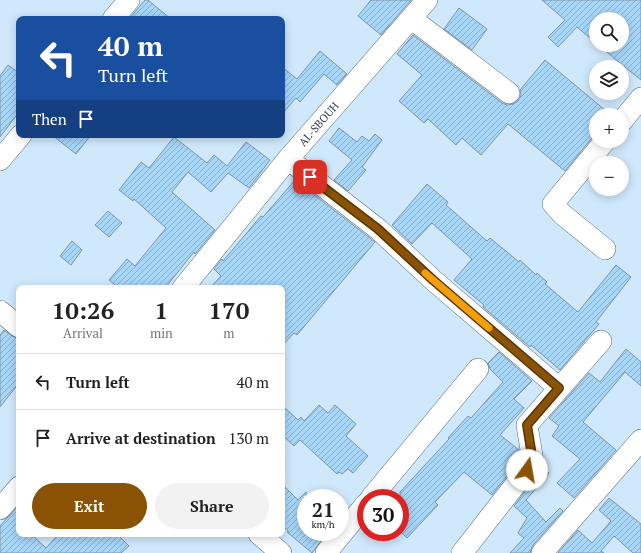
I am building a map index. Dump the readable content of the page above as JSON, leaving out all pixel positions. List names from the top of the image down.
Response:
{
  "streets": {
    "street": ["AL-SBOUH"]
  },
  "page": {
    "map_buttons": ["+", "−"],
    "turn": ["40 m", "Turn left"],
    "then": "Then",
    "eta": [
      "10:26",
      "Arrival",
      "1",
      "min",
      "170",
      "m"
    ],
    "list": [
      {
        "name": "Turn left",
        "value": "40 m"
      },
      {
        "name": "Arrive at destination",
        "value": "130 m"
      }
    ],
    "buttons": ["Exit", "Share"],
    "speed": "21 km/h",
    "limit": "30"
  }
}
